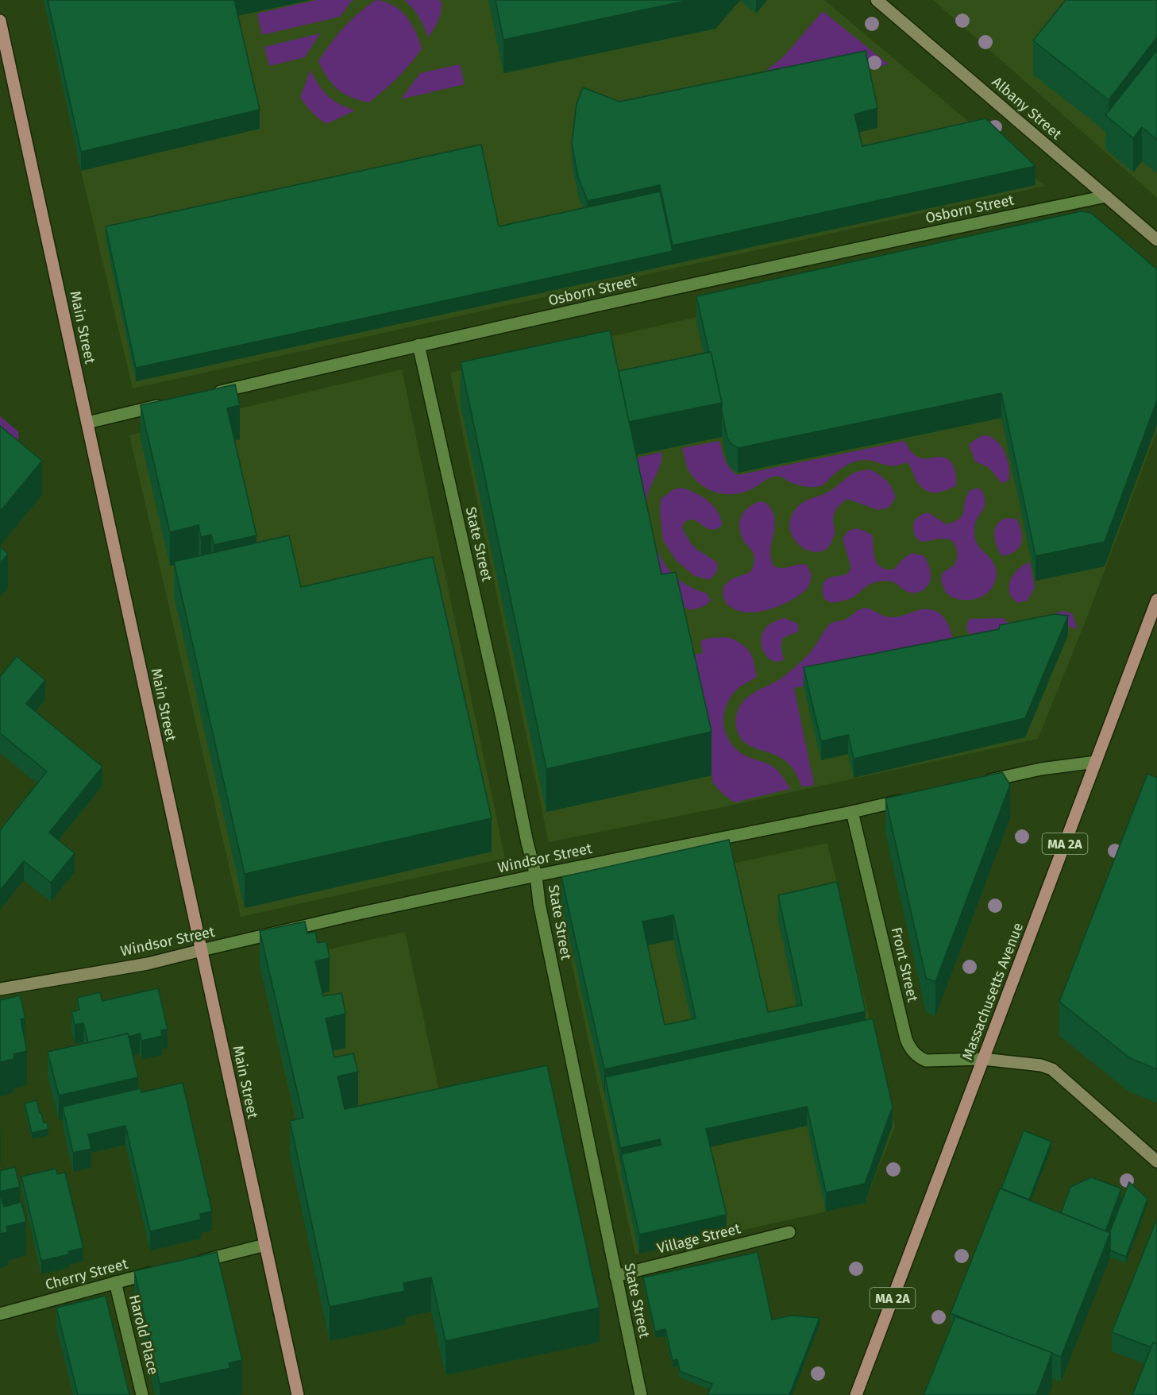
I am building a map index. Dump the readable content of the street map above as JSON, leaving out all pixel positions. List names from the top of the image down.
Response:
{
  "streets": {
    "main road": ["Main Street", "MA 2A", "Massachusetts Avenue"],
    "street": [
      "Albany Street",
      "Osborn Street",
      "State Street",
      "Windsor Street",
      "Front Street",
      "Village Street",
      "Cherry Street",
      "Harold Place"
    ]
  },
  "crossings": [
    ["Albany Street", "Osborn Street"],
    ["Osborn Street", "State Street"],
    ["Main Street", "Windsor Street"],
    ["State Street", "Windsor Street"],
    ["State Street", "Village Street"],
    ["Windsor Street", "Front Street"],
    ["Front Street", "Massachusetts Avenue"],
    ["Cherry Street", "Harold Place"]
  ]
}
